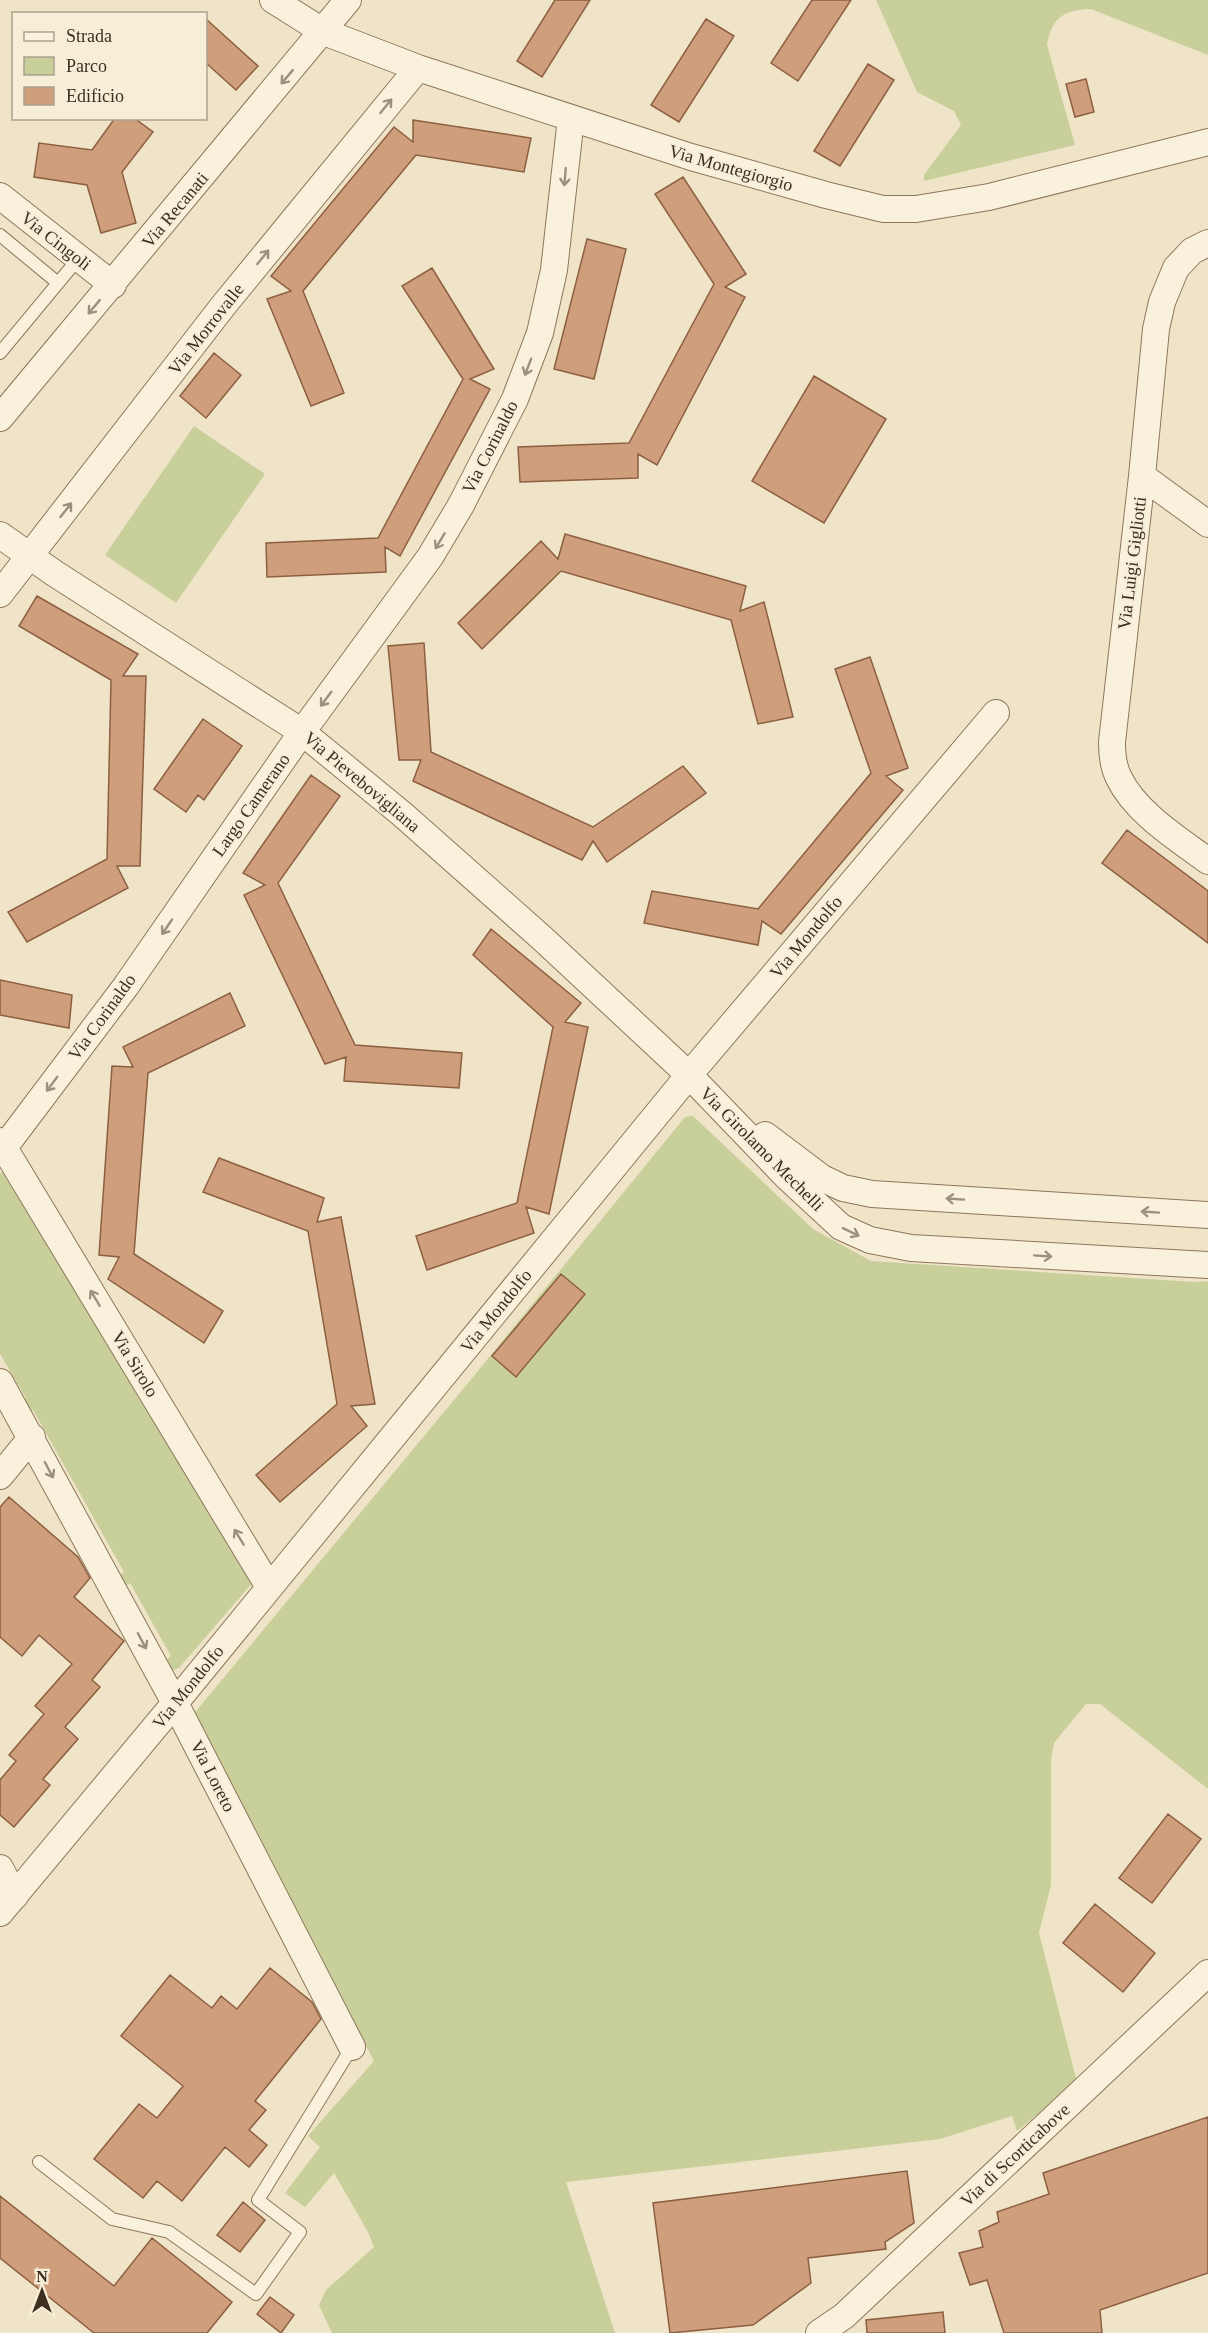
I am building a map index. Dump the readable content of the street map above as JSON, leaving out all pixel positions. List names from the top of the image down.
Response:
{
  "streets": {
    "street": [
      "Via Montegiorgio",
      "Via Recanati",
      "Via Cingoli",
      "Via Morrovalle",
      "Via Corinaldo",
      "Via Luigi Gigliotti",
      "Via Pievebovigliana",
      "Largo Camerano",
      "Via Mondolfo",
      "Via Girolamo Mechelli",
      "Via Sirolo",
      "Via Loreto",
      "Via di Scorticabove"
    ]
  },
  "crossings": [
    ["Via Montegiorgio", "Via Recanati"],
    ["Via Montegiorgio", "Via Morrovalle"],
    ["Via Montegiorgio", "Via Corinaldo"],
    ["Via Recanati", "Via Cingoli"],
    ["Via Morrovalle", "Via Pievebovigliana"],
    ["Via Corinaldo", "Via Pievebovigliana"],
    ["Via Corinaldo", "Largo Camerano"],
    ["Via Corinaldo", "Via Sirolo"],
    ["Via Pievebovigliana", "Largo Camerano"],
    ["Via Pievebovigliana", "Via Mondolfo"],
    ["Via Pievebovigliana", "Via Girolamo Mechelli"],
    ["Via Mondolfo", "Via Girolamo Mechelli"],
    ["Via Mondolfo", "Via Sirolo"],
    ["Via Mondolfo", "Via Loreto"]
  ],
  "one_way": [
    "Via Recanati",
    "Via Morrovalle",
    "Via Corinaldo",
    "Via Sirolo",
    "Via Loreto"
  ],
  "legend": ["Strada", "Parco", "Edificio"],
  "north": "top"
}
